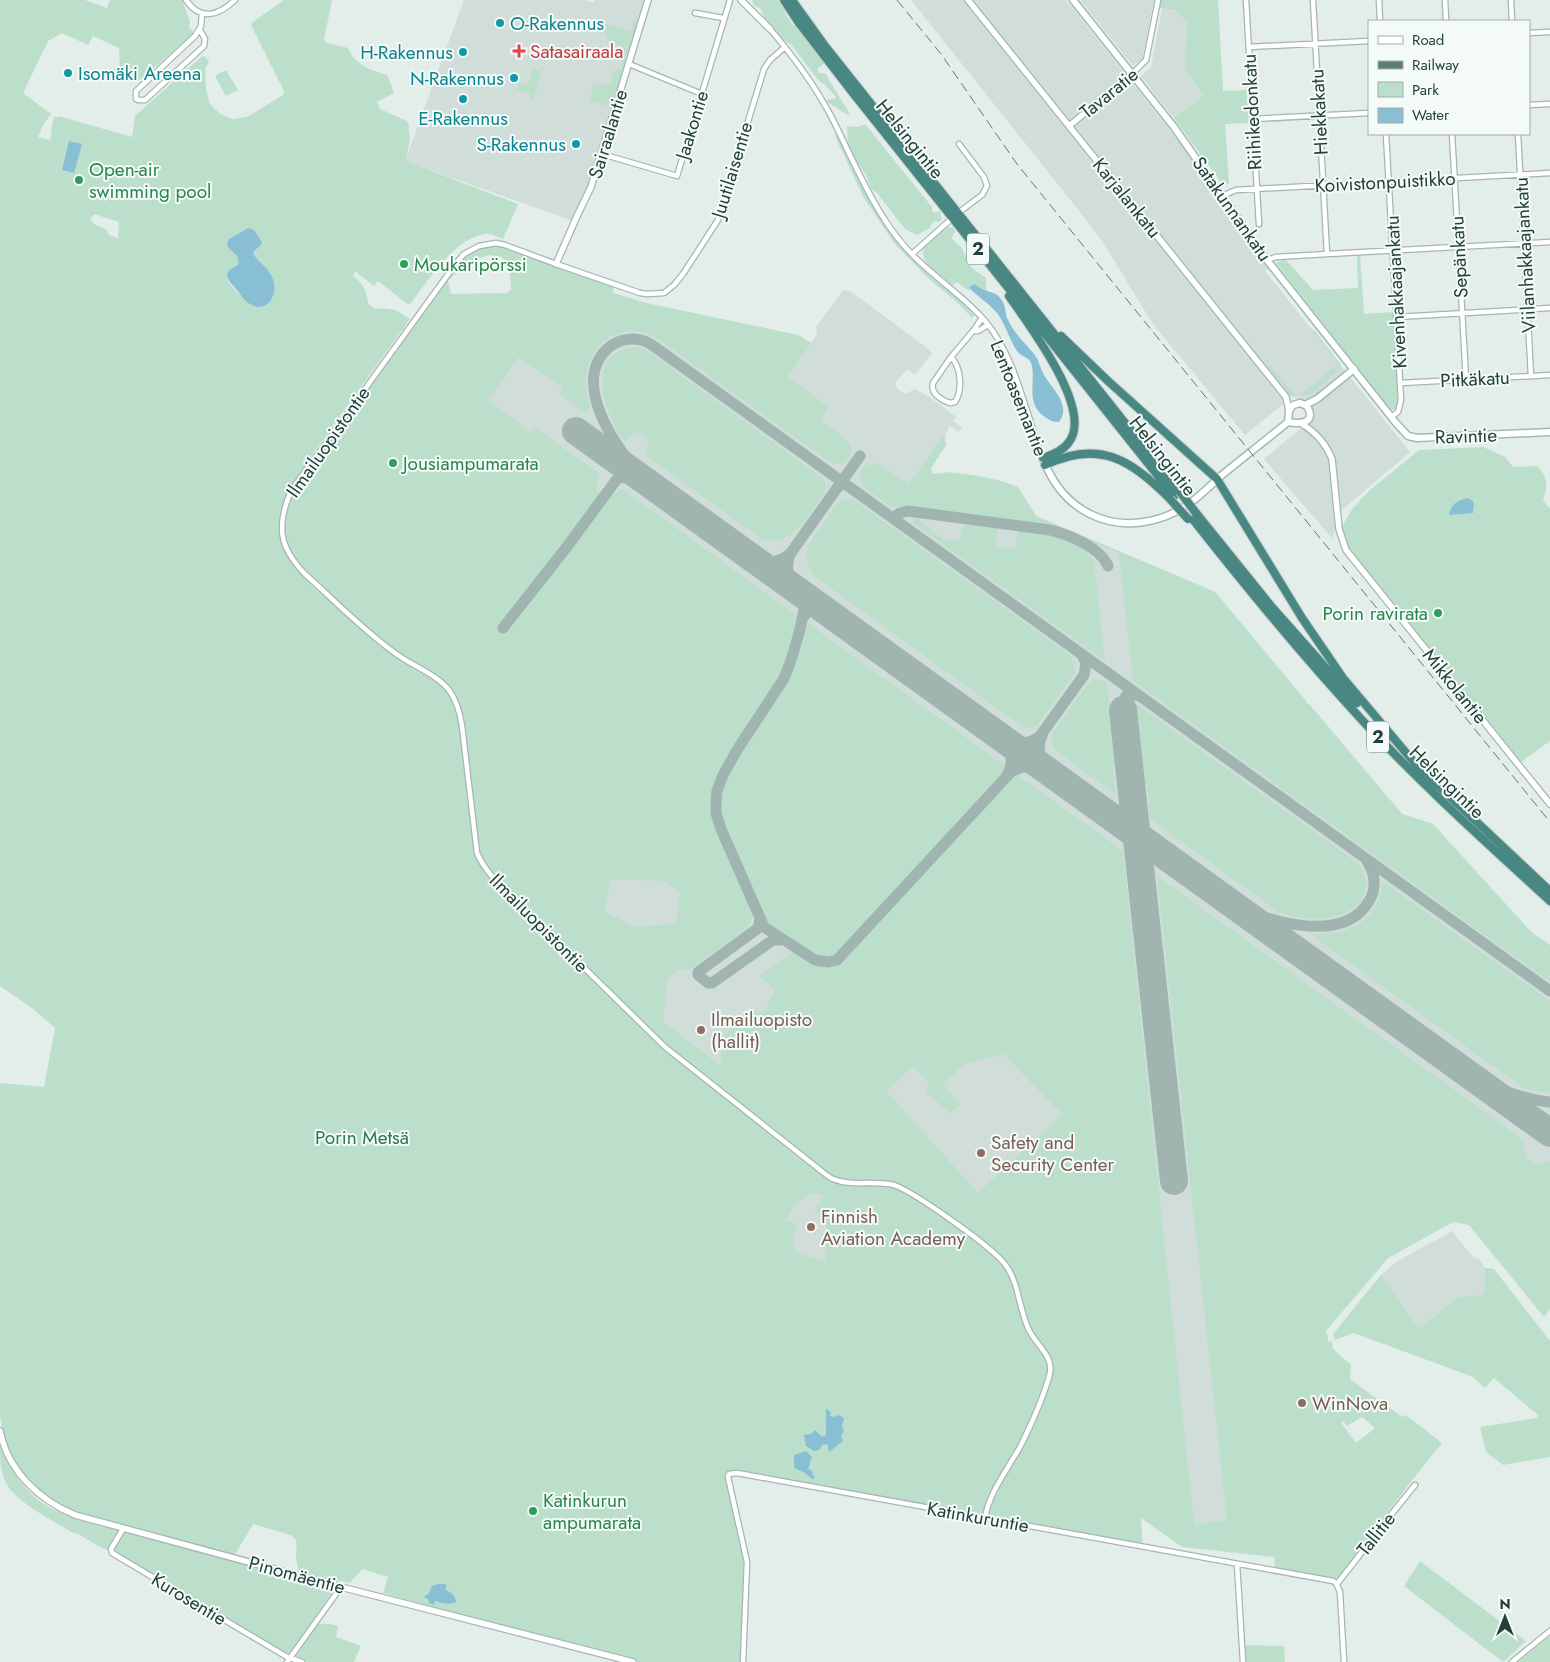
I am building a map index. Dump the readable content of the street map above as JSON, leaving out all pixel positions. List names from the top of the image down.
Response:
{
  "streets": {
    "highway": ["Helsingintie", "2"],
    "main road": ["Satakunnankatu", "Lentoasemantie", "Ravintie"],
    "street": [
      "Tavaratie",
      "Riihikedonkatu",
      "Hiekkakatu",
      "Jaakontie",
      "Sairaalantie",
      "Juutilaisentie",
      "Koivistonpuistikko",
      "Karjalankatu",
      "Viilanhakkaajankatu",
      "Sepänkatu",
      "Kivenhakkaajankatu",
      "Pitkäkatu",
      "Ilmailuopistontie",
      "Mikkolantie",
      "Katinkuruntie",
      "Tallitie",
      "Pinomäentie",
      "Kurosentie"
    ]
  },
  "crossings": [
    ["Tavaratie", "Karjalankatu"],
    ["Tavaratie", "Satakunnankatu"],
    ["Riihikedonkatu", "Koivistonpuistikko"],
    ["Hiekkakatu", "Koivistonpuistikko"],
    ["Jaakontie", "Sairaalantie"],
    ["Sairaalantie", "Juutilaisentie"],
    ["Sairaalantie", "Ilmailuopistontie"],
    ["Juutilaisentie", "Lentoasemantie"],
    ["Juutilaisentie", "Ilmailuopistontie"],
    ["Koivistonpuistikko", "Satakunnankatu"],
    ["Koivistonpuistikko", "Viilanhakkaajankatu"],
    ["Koivistonpuistikko", "Sepänkatu"],
    ["Koivistonpuistikko", "Kivenhakkaajankatu"],
    ["Karjalankatu", "Lentoasemantie"],
    ["Satakunnankatu", "Kivenhakkaajankatu"],
    ["Satakunnankatu", "Ravintie"],
    ["Viilanhakkaajankatu", "Pitkäkatu"],
    ["Sepänkatu", "Pitkäkatu"],
    ["Kivenhakkaajankatu", "Pitkäkatu"],
    ["Kivenhakkaajankatu", "Ravintie"],
    ["Ilmailuopistontie", "Katinkuruntie"],
    ["Katinkuruntie", "Tallitie"],
    ["Pinomäentie", "Kurosentie"]
  ],
  "parks": ["Porin Metsä"],
  "places": {
    "other": [
      "O-Rakennus",
      "H-Rakennus",
      "Isomäki Areena",
      "N-Rakennus",
      "E-Rakennus",
      "S-Rakennus",
      "Open-air swimming pool",
      "Moukaripörssi",
      "Jousiampumarata",
      "Porin ravirata",
      "Ilmailuopisto (hallit)",
      "Safety and Security Center",
      "Finnish Aviation Academy",
      "WinNova",
      "Katinkurun ampumarata"
    ],
    "health": ["Satasairaala"]
  },
  "legend": [
    "Road",
    "Railway",
    "Park",
    "Water"
  ],
  "north": "top"
}
